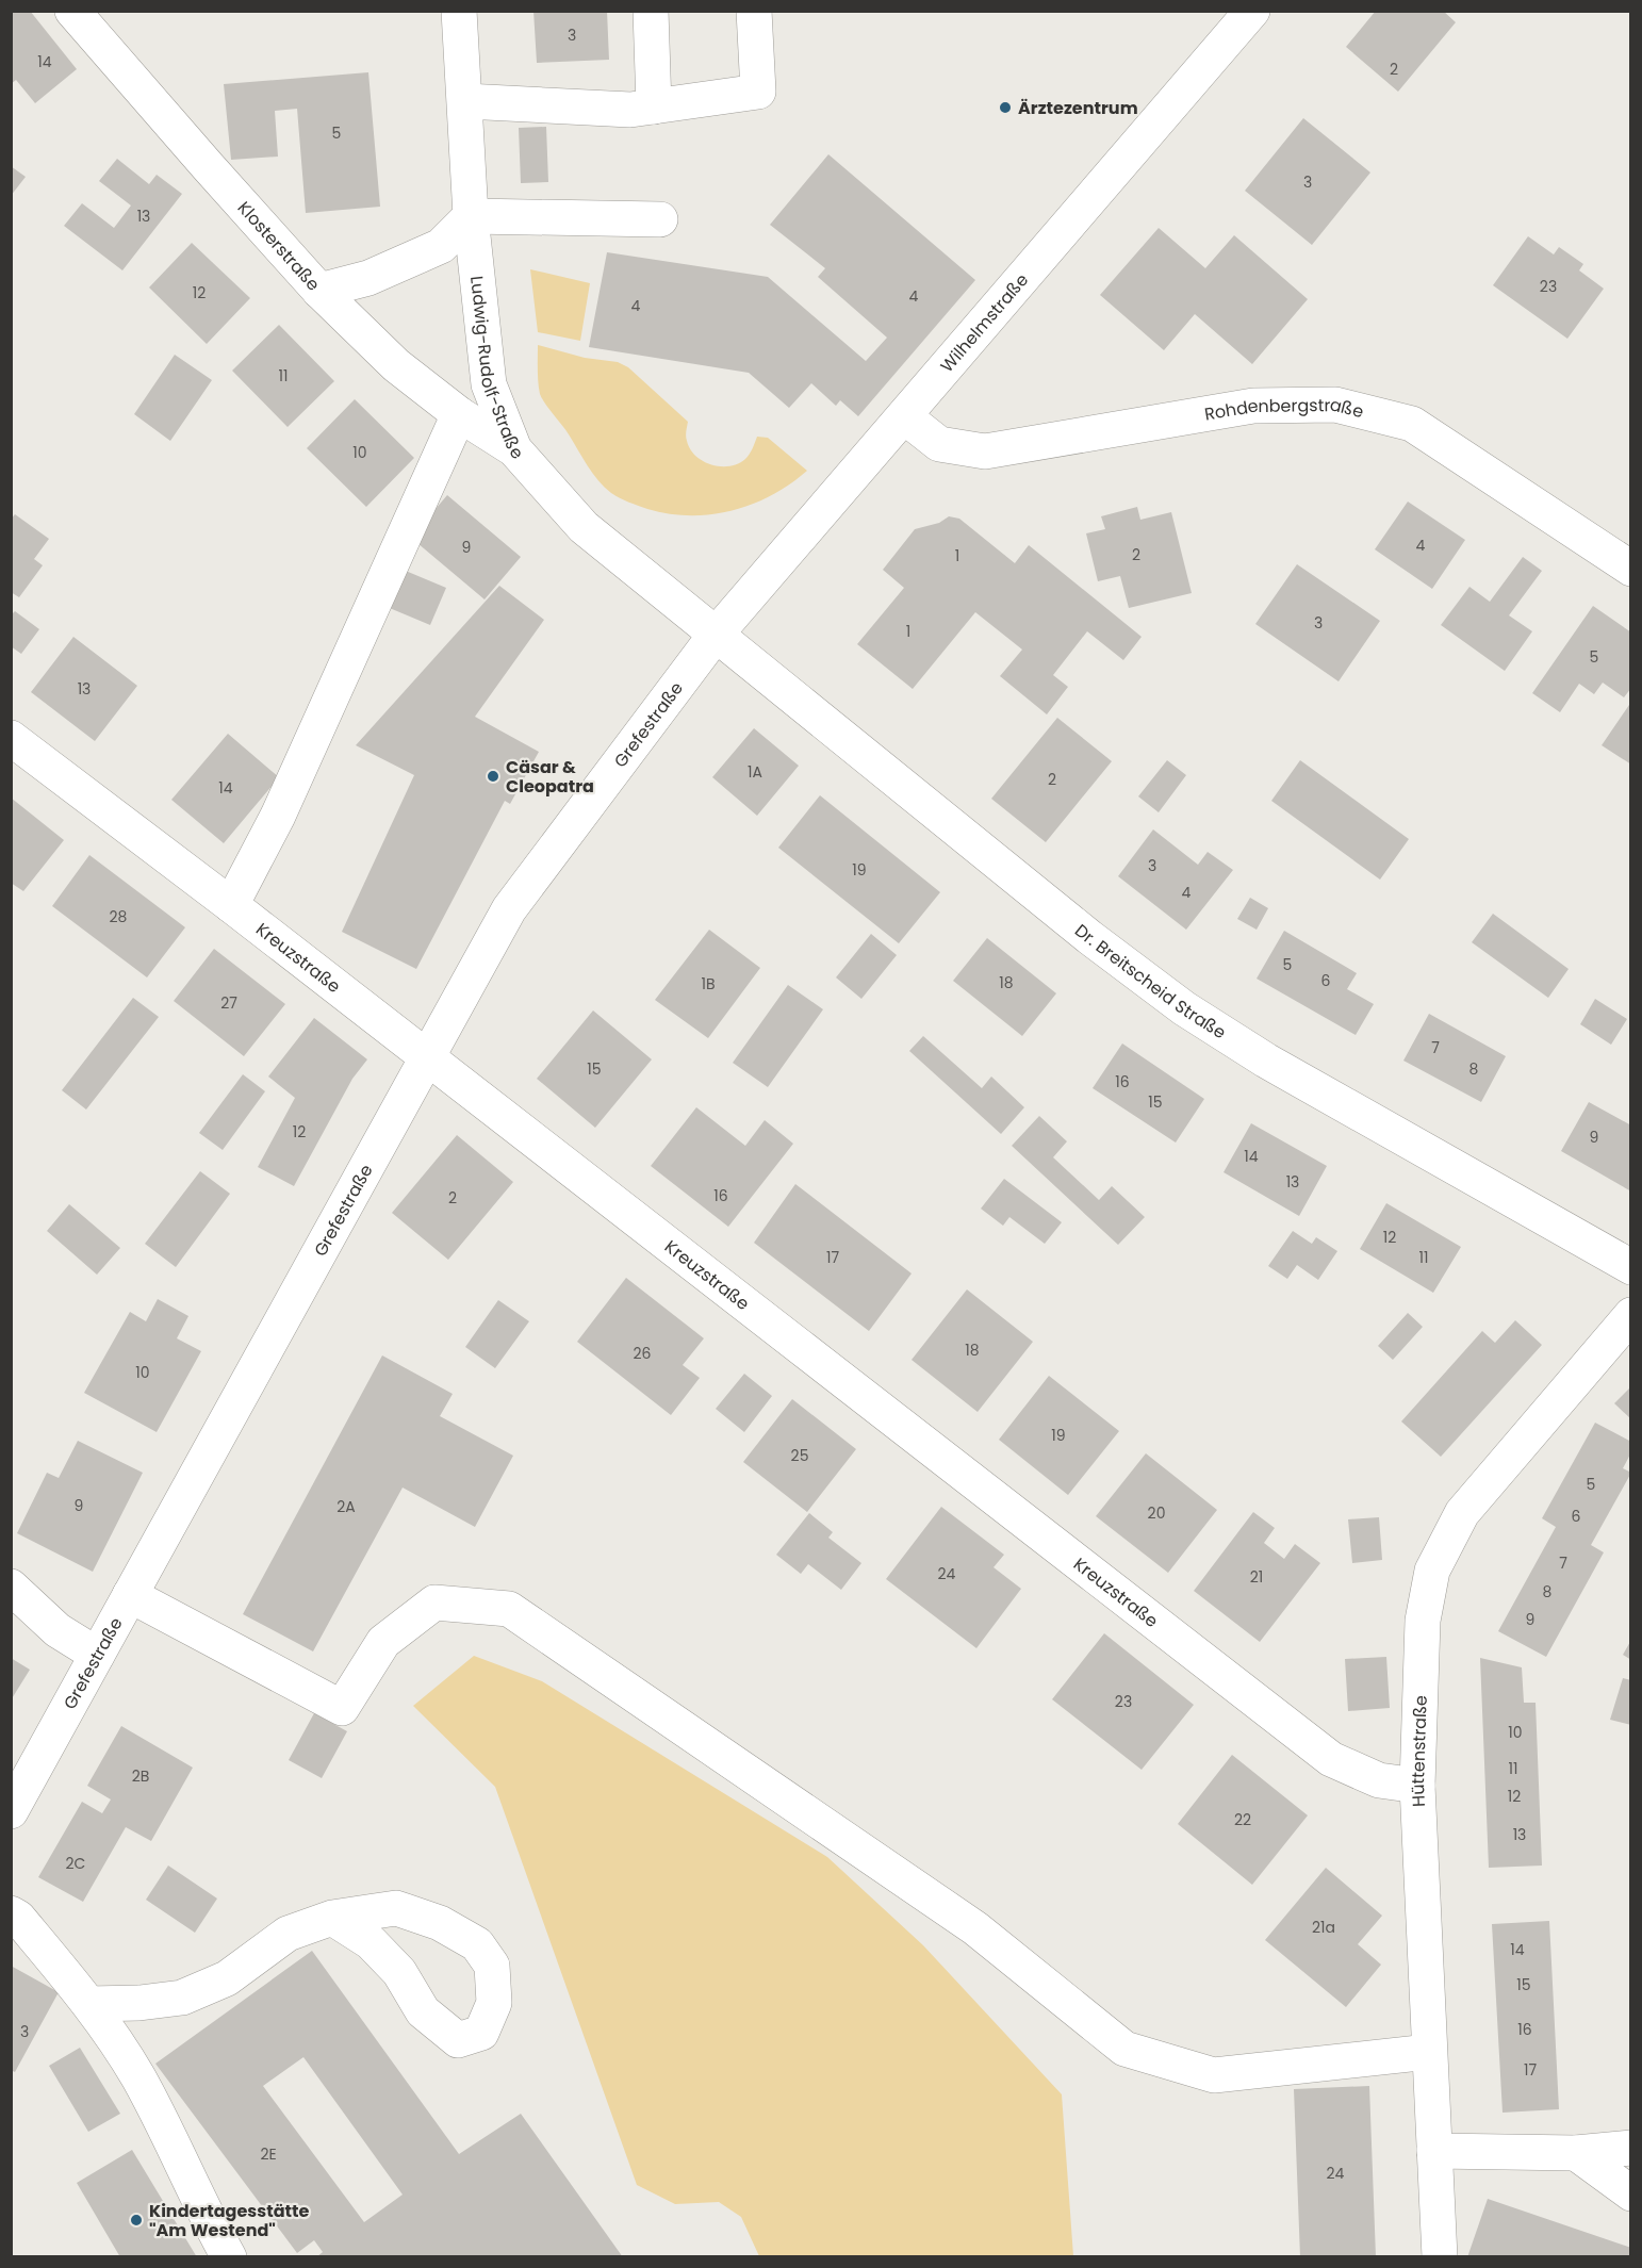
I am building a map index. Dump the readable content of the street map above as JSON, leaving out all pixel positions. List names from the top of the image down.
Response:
{
  "streets": {
    "street": [
      "Klosterstraße",
      "Wilhelmstraße",
      "Ludwig-Rudolf-Straße",
      "Rohdenbergstraße",
      "Grefestraße",
      "Kreuzstraße",
      "Dr. Breitscheid Straße",
      "Hüttenstraße"
    ]
  },
  "crossings": [
    ["Klosterstraße", "Ludwig-Rudolf-Straße"],
    ["Wilhelmstraße", "Ludwig-Rudolf-Straße"],
    ["Wilhelmstraße", "Rohdenbergstraße"],
    ["Wilhelmstraße", "Grefestraße"],
    ["Wilhelmstraße", "Dr. Breitscheid Straße"],
    ["Ludwig-Rudolf-Straße", "Grefestraße"],
    ["Ludwig-Rudolf-Straße", "Dr. Breitscheid Straße"],
    ["Grefestraße", "Kreuzstraße"],
    ["Grefestraße", "Dr. Breitscheid Straße"],
    ["Kreuzstraße", "Hüttenstraße"]
  ],
  "places": ["Ärztezentrum", "Cäsar & Cleopatra", "Kindertagesstätte \"Am Westend\""],
  "house_numbers": [
    "3",
    "14",
    "2",
    "5",
    "3",
    "13",
    "23",
    "12",
    "4",
    "4",
    "11",
    "10",
    "4",
    "9",
    "2",
    "1",
    "3",
    "1",
    "5",
    "13",
    "1A",
    "2",
    "14",
    "3",
    "19",
    "4",
    "28",
    "5",
    "6",
    "18",
    "1B",
    "27",
    "7",
    "15",
    "8",
    "16",
    "15",
    "12",
    "9",
    "14",
    "13",
    "16",
    "2",
    "12",
    "17",
    "11",
    "18",
    "26",
    "10",
    "19",
    "25",
    "5",
    "9",
    "2A",
    "20",
    "6",
    "7",
    "24",
    "21",
    "8",
    "9",
    "23",
    "10",
    "11",
    "2B",
    "12",
    "22",
    "13",
    "2C",
    "21a",
    "14",
    "15",
    "16",
    "3",
    "17",
    "2E",
    "24"
  ]
}
